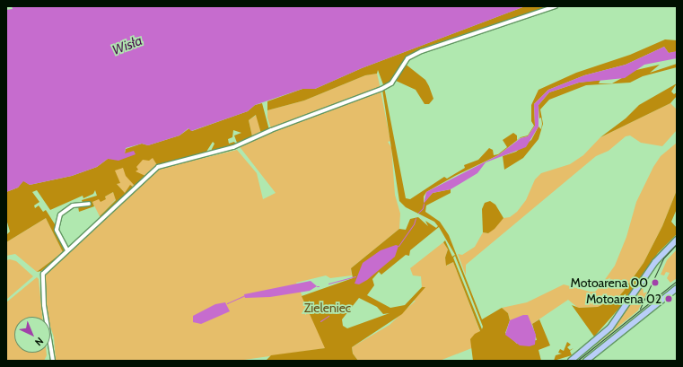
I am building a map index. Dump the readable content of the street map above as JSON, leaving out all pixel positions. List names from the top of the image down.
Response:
{
  "water": ["Wisła"],
  "parks": ["Zieleniec"],
  "places": ["Motoarena 00", "Motoarena 02"],
  "north": "bottom right"
}
